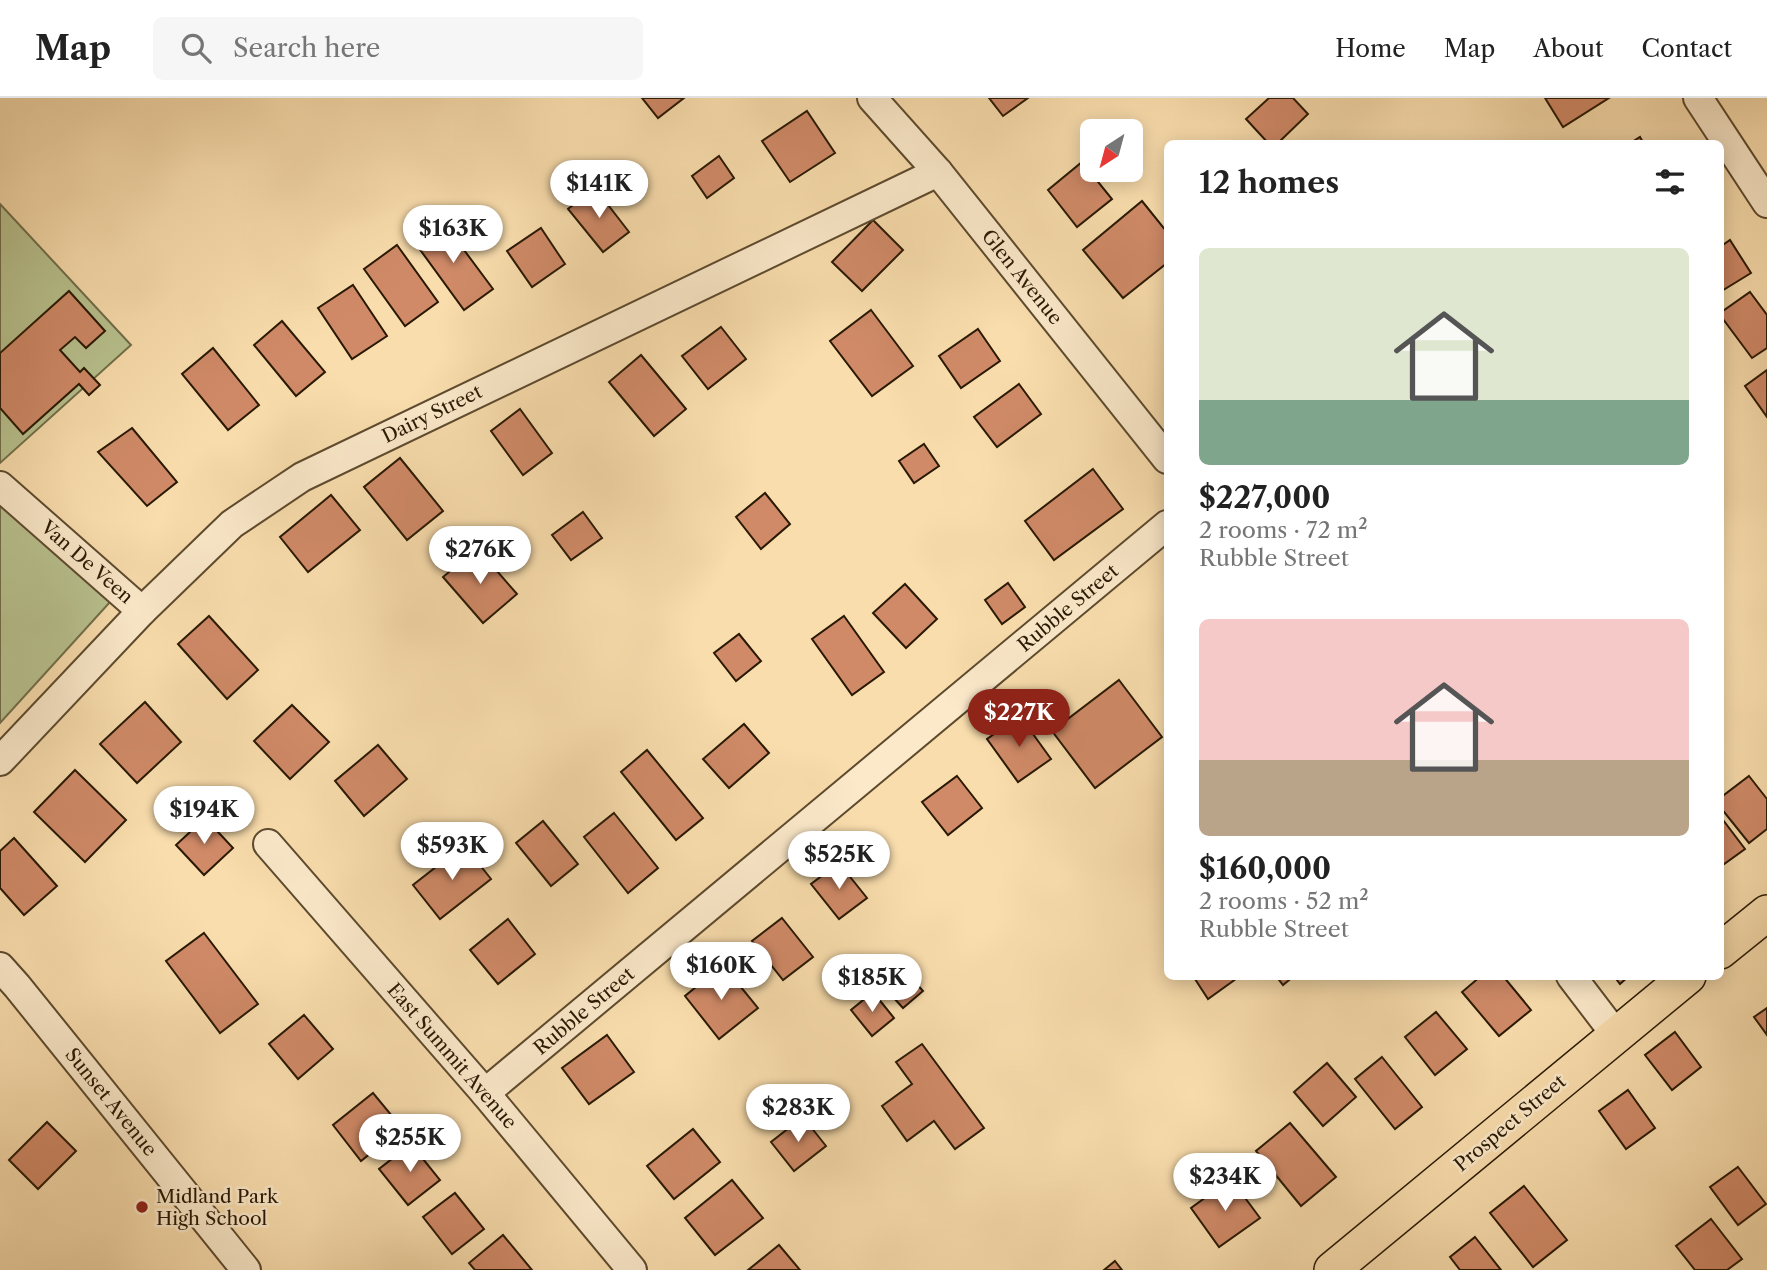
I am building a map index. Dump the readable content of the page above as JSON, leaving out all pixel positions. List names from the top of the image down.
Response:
{
  "streets": {
    "main road": ["Prospect Street"],
    "street": [
      "Glen Avenue",
      "Dairy Street",
      "Van De Veen",
      "Rubble Street",
      "East Summit Avenue",
      "Sunset Avenue"
    ]
  },
  "crossings": [
    ["Glen Avenue", "Dairy Street"],
    ["Dairy Street", "Van De Veen"],
    ["Rubble Street", "East Summit Avenue"]
  ],
  "places": ["Midland Park High School"],
  "north": "bottom left",
  "page": {
    "header": "Map",
    "search": "Search here",
    "nav": [
      "Home",
      "Map",
      "About",
      "Contact"
    ],
    "heading": "12 homes",
    "price": [
      "$141K",
      "$163K",
      "$276K",
      "$227K",
      "$194K",
      "$593K",
      "$525K",
      "$160K",
      "$185K",
      "$283K",
      "$255K",
      "$234K"
    ],
    "list": [
      {
        "name": "$227,000",
        "note": "2 rooms · 72 m² · Rubble Street"
      },
      {
        "name": "$160,000",
        "note": "2 rooms · 52 m² · Rubble Street"
      }
    ]
  }
}
